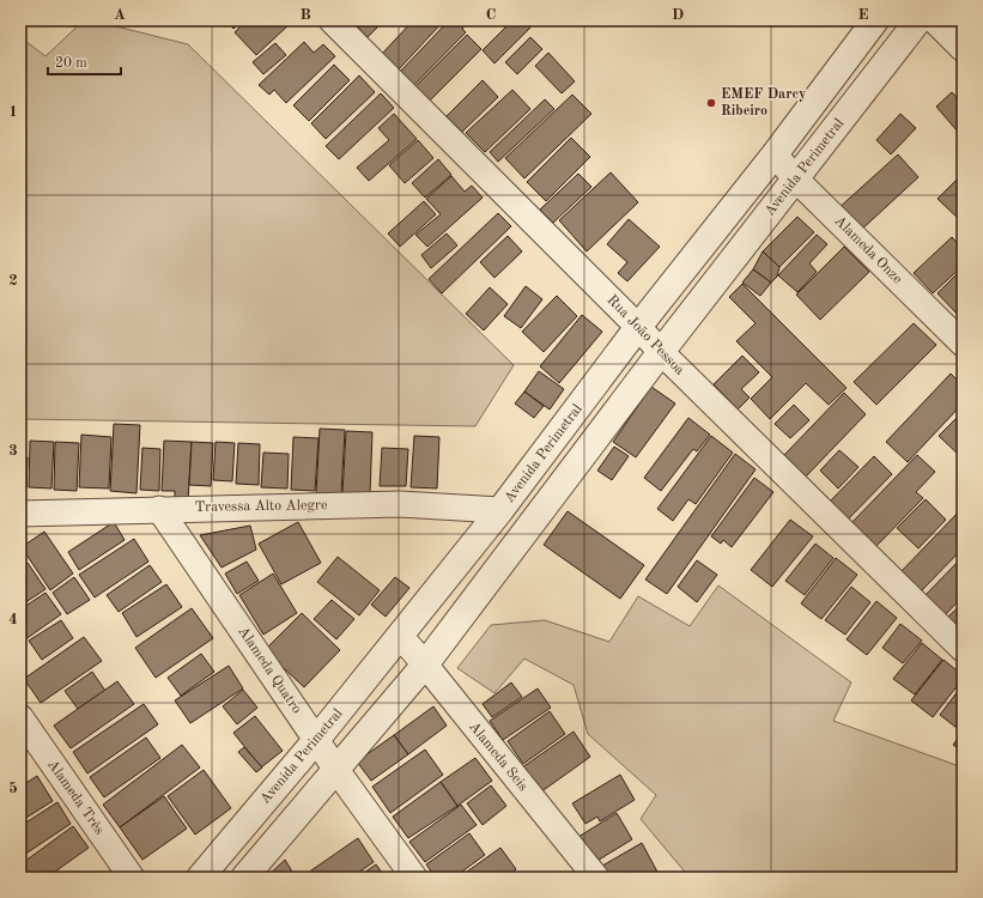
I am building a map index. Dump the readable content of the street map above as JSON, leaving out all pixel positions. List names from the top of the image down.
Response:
{
  "streets": {
    "street": [
      "Avenida Perimetral",
      "Alameda Onze",
      "Rua João Pessoa",
      "Travessa Alto Alegre",
      "Alameda Quatro",
      "Alameda Seis",
      "Alameda Três"
    ]
  },
  "crossings": [
    ["Avenida Perimetral", "Alameda Onze"],
    ["Avenida Perimetral", "Rua João Pessoa"],
    ["Avenida Perimetral", "Travessa Alto Alegre"],
    ["Avenida Perimetral", "Alameda Quatro"],
    ["Avenida Perimetral", "Alameda Seis"],
    ["Travessa Alto Alegre", "Alameda Quatro"]
  ],
  "places": ["EMEF Darcy Ribeiro"],
  "scale_bar": "20 m",
  "grid": {
    "columns": [
      "A",
      "B",
      "C",
      "D",
      "E"
    ],
    "rows": [
      "1",
      "2",
      "3",
      "4",
      "5"
    ]
  }
}
